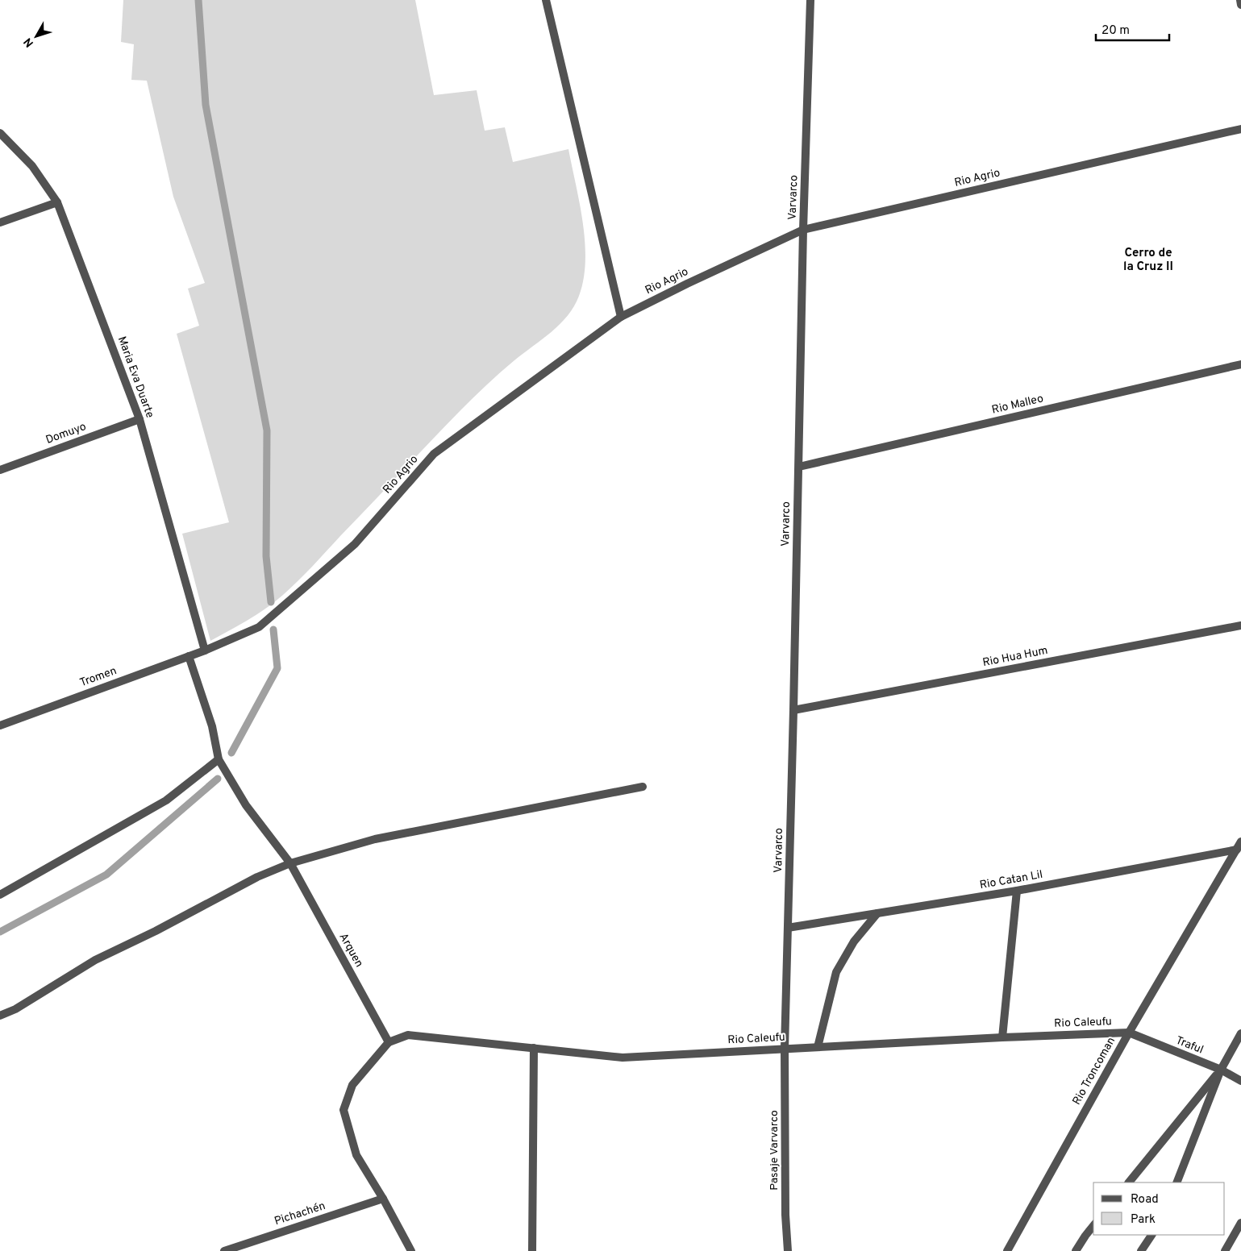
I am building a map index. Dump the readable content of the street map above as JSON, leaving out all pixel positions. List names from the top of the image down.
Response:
{
  "streets": {
    "street": [
      "Rio Agrio",
      "Varvarco",
      "Maria Eva Duarte",
      "Rio Malleo",
      "Domuyo",
      "Rio Hua Hum",
      "Tromen",
      "Rio Catan Lil",
      "Arquen",
      "Rio Caleufu",
      "Traful",
      "Rio Troncoman",
      "Pasaje Varvarco",
      "Pichachén"
    ]
  },
  "crossings": [
    ["Rio Agrio", "Varvarco"],
    ["Rio Agrio", "Maria Eva Duarte"],
    ["Rio Agrio", "Tromen"],
    ["Varvarco", "Rio Malleo"],
    ["Varvarco", "Rio Hua Hum"],
    ["Varvarco", "Rio Catan Lil"],
    ["Varvarco", "Rio Caleufu"],
    ["Varvarco", "Pasaje Varvarco"],
    ["Maria Eva Duarte", "Domuyo"],
    ["Maria Eva Duarte", "Tromen"],
    ["Tromen", "Arquen"],
    ["Rio Catan Lil", "Rio Troncoman"],
    ["Arquen", "Rio Caleufu"],
    ["Rio Caleufu", "Traful"],
    ["Rio Caleufu", "Rio Troncoman"],
    ["Rio Caleufu", "Pasaje Varvarco"],
    ["Traful", "Rio Troncoman"]
  ],
  "districts": ["Cerro de la Cruz II"],
  "legend": ["Road", "Park"],
  "scale_bar": "20 m",
  "north": "bottom left"
}
